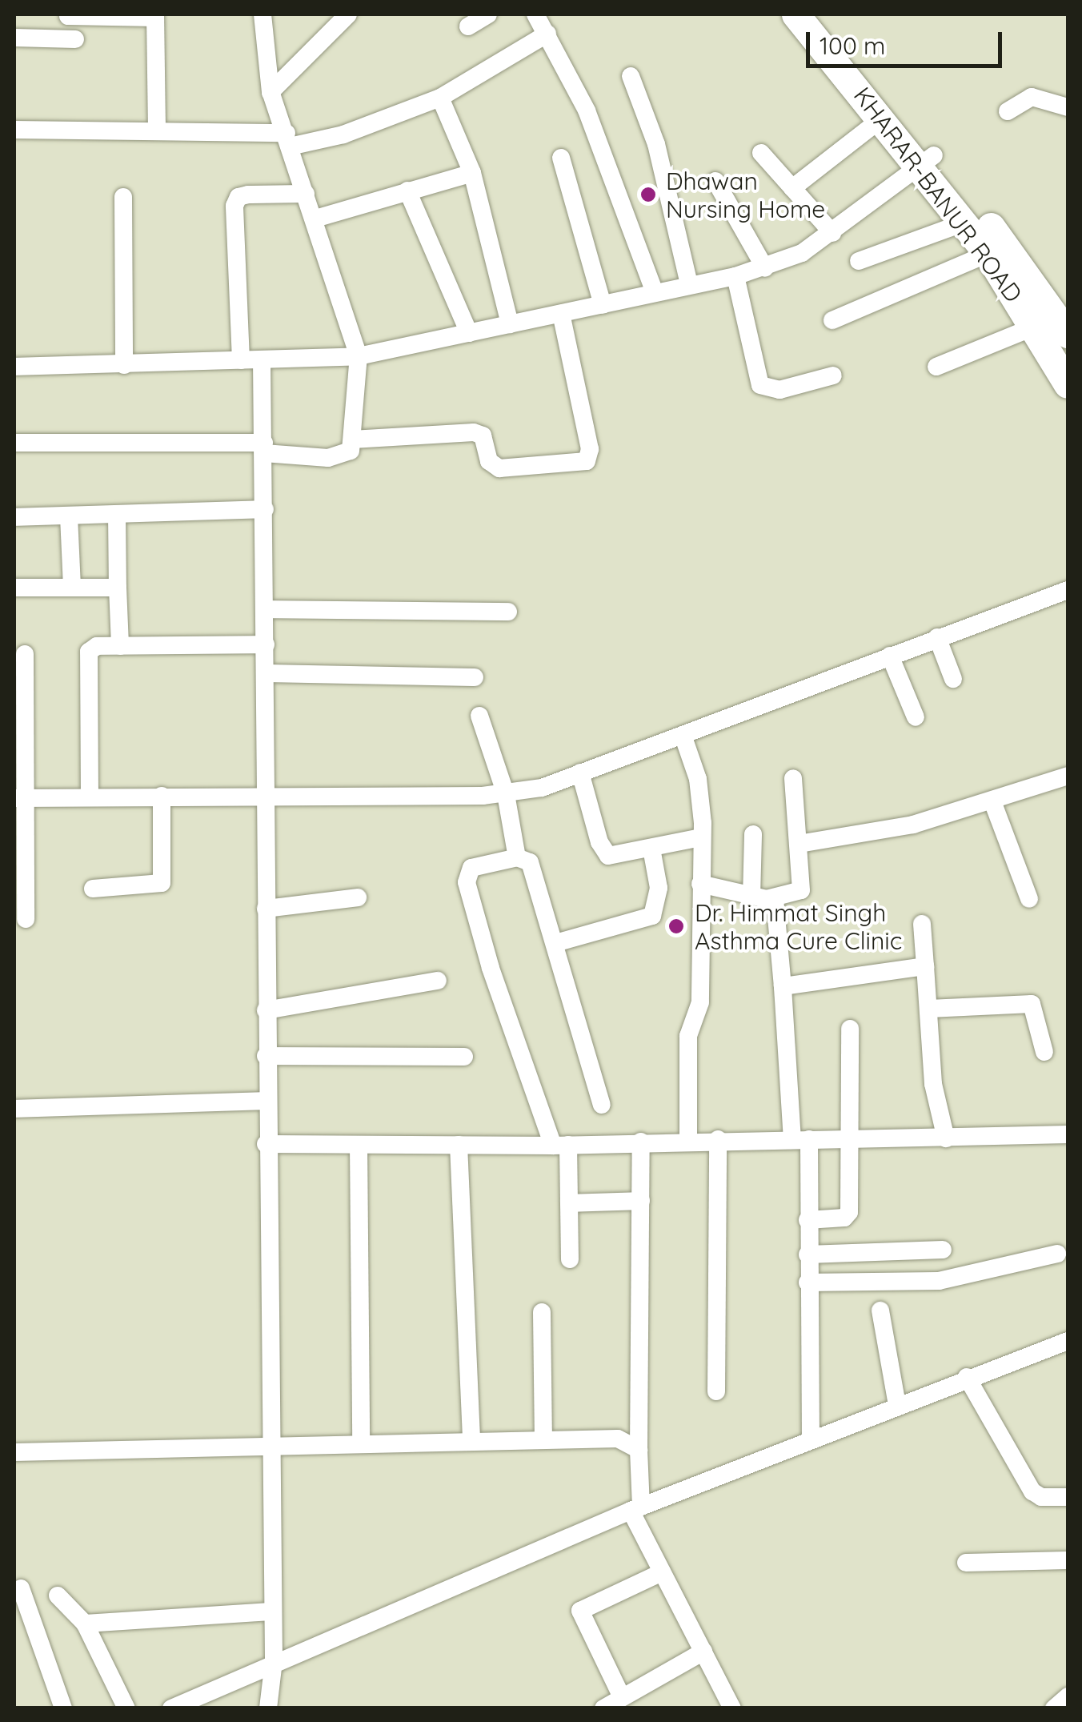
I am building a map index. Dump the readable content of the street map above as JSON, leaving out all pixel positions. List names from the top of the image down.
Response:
{
  "streets": {
    "highway": ["KHARAR-BANUR ROAD"]
  },
  "places": ["Dhawan Nursing Home", "Dr. Himmat Singh Asthma Cure Clinic"],
  "scale_bar": "100 m"
}
